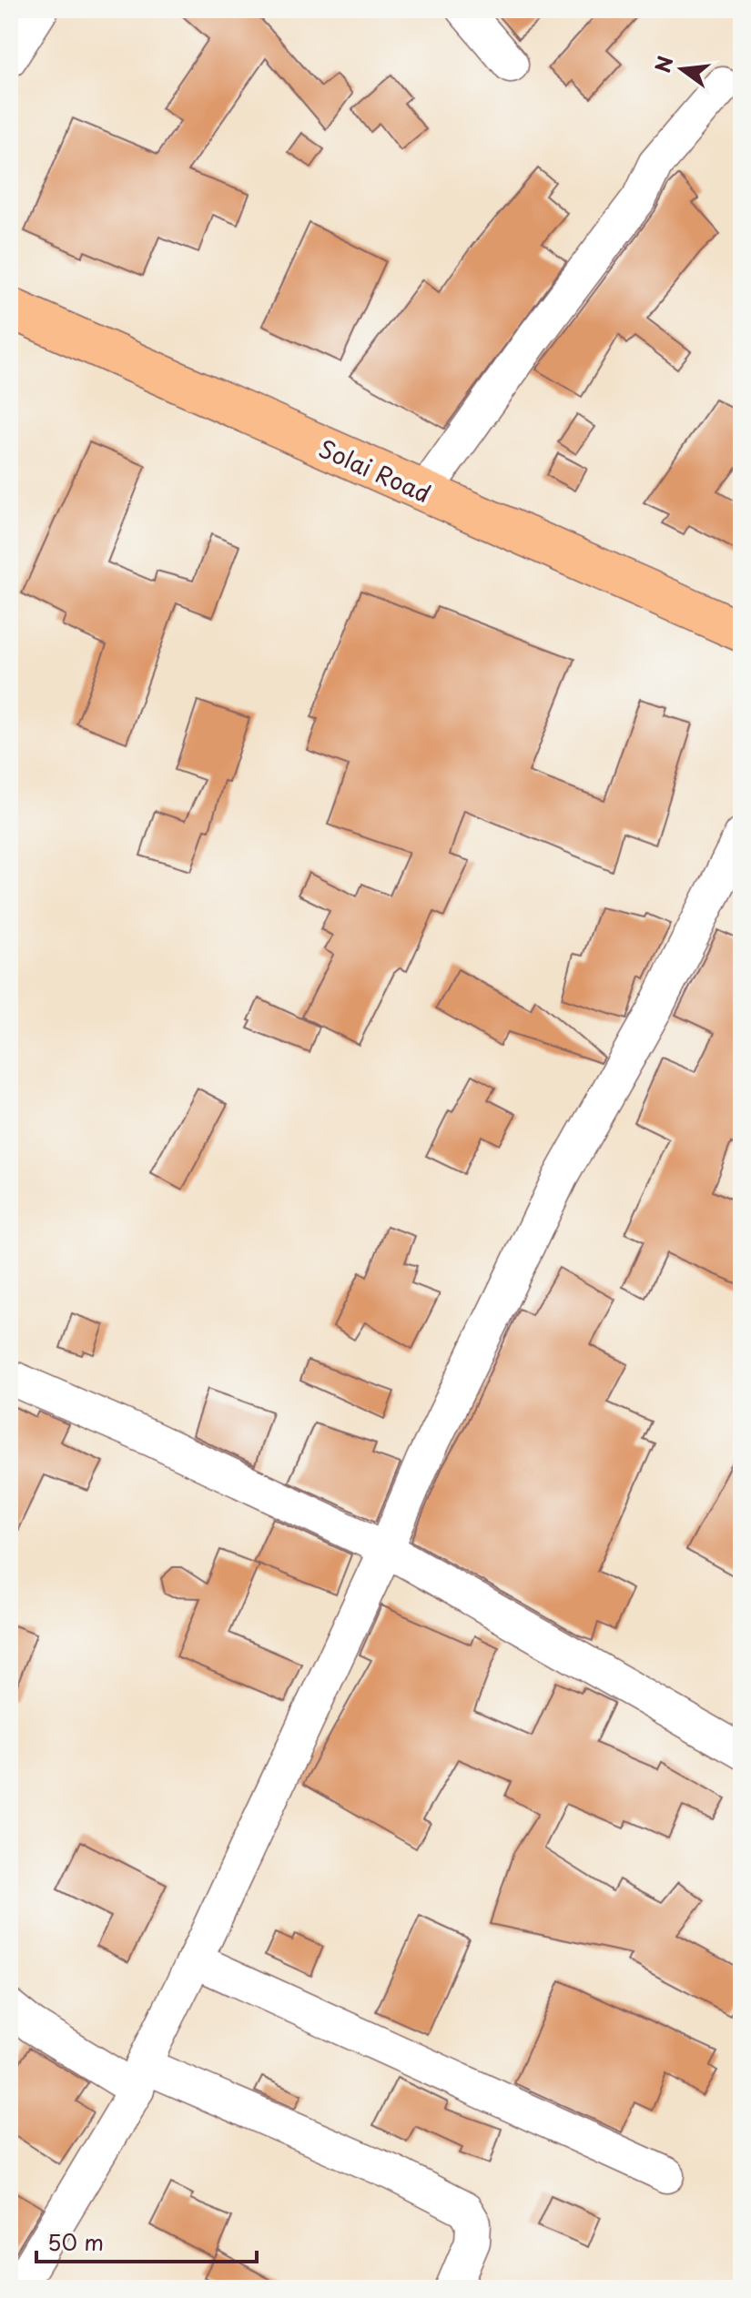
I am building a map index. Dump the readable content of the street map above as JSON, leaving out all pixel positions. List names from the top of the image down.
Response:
{
  "streets": {
    "highway": ["Solai Road"]
  },
  "scale_bar": "50 m",
  "north": "left"
}
